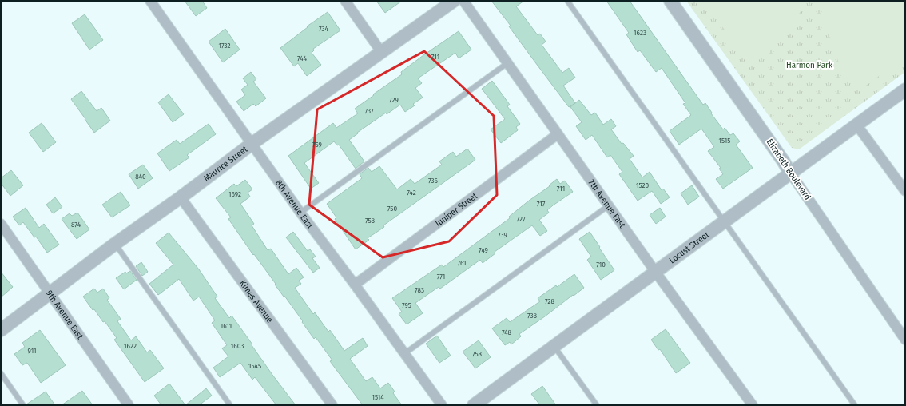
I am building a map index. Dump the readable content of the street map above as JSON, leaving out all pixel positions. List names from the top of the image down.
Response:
{
  "streets": {
    "street": [
      "Maurice Street",
      "Elizabeth Boulevard",
      "8th Avenue East",
      "7th Avenue East",
      "Juniper Street",
      "Locust Street",
      "Kimes Avenue",
      "9th Avenue East"
    ]
  },
  "crossings": [
    ["Maurice Street", "8th Avenue East"],
    ["Maurice Street", "Kimes Avenue"],
    ["Maurice Street", "9th Avenue East"],
    ["Elizabeth Boulevard", "Locust Street"],
    ["8th Avenue East", "Juniper Street"],
    ["7th Avenue East", "Juniper Street"],
    ["7th Avenue East", "Locust Street"]
  ],
  "parks": ["Harmon Park"],
  "house_numbers": [
    "734",
    "1623",
    "1732",
    "711",
    "744",
    "729",
    "737",
    "1515",
    "759",
    "840",
    "736",
    "1520",
    "711",
    "742",
    "1692",
    "717",
    "750",
    "727",
    "758",
    "874",
    "739",
    "749",
    "761",
    "710",
    "771",
    "783",
    "728",
    "795",
    "738",
    "1611",
    "748",
    "1622",
    "1603",
    "911",
    "758",
    "1545",
    "1514"
  ]
}
